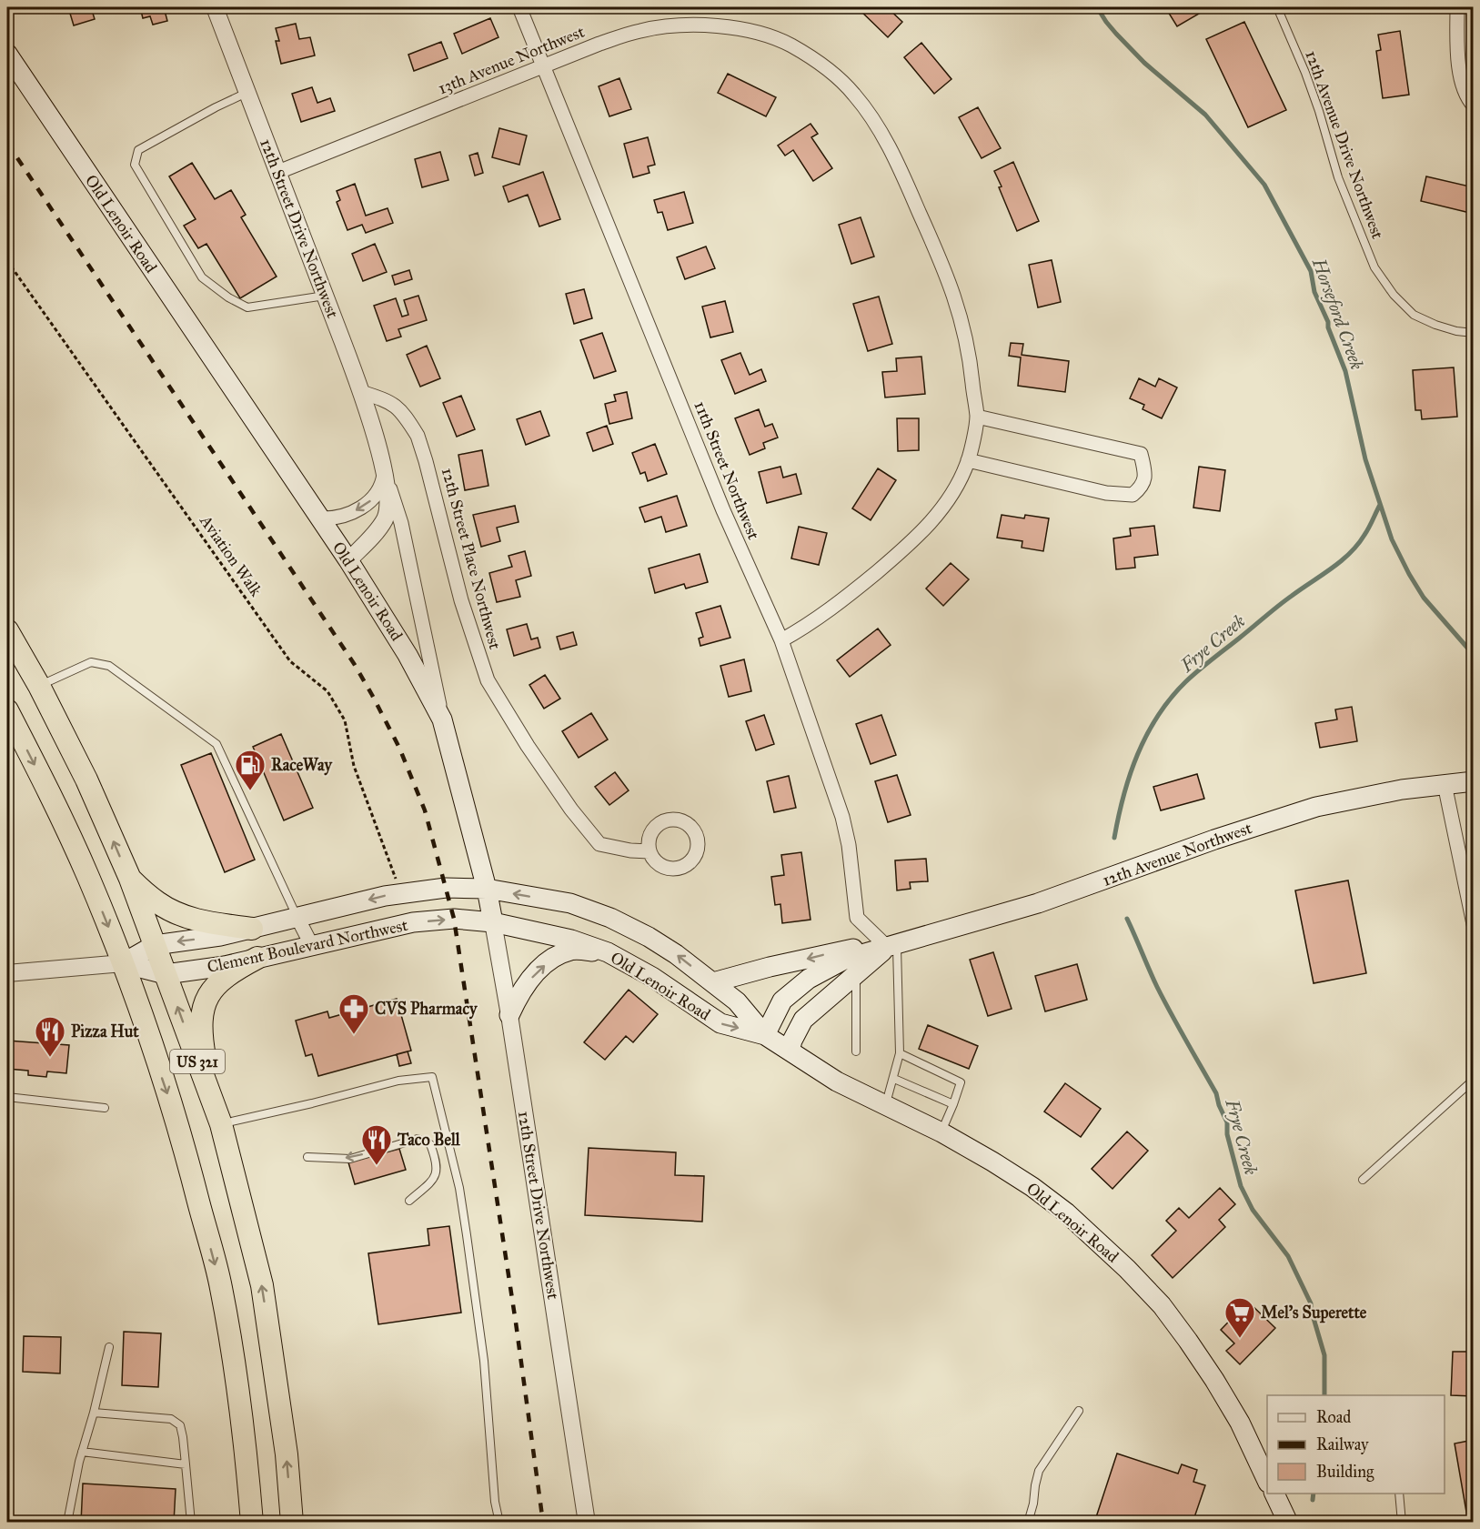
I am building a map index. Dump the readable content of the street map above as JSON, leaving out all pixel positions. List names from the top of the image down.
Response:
{
  "streets": {
    "highway": ["US 321"],
    "main road": [
      "Old Lenoir Road",
      "12th Street Drive Northwest",
      "12th Avenue Northwest",
      "Clement Boulevard Northwest"
    ],
    "street": ["13th Avenue Northwest", "11th Street Northwest", "12th Street Place Northwest"],
    "lane": ["12th Avenue Drive Northwest"],
    "path": ["Aviation Walk"]
  },
  "crossings": [
    ["13th Avenue Northwest", "12th Street Drive Northwest"],
    ["13th Avenue Northwest", "11th Street Northwest"],
    ["Old Lenoir Road", "12th Street Drive Northwest"],
    ["Old Lenoir Road", "12th Avenue Northwest"],
    ["Old Lenoir Road", "Clement Boulevard Northwest"],
    ["12th Street Drive Northwest", "12th Street Place Northwest"],
    ["12th Street Drive Northwest", "Clement Boulevard Northwest"],
    ["11th Street Northwest", "12th Avenue Northwest"],
    ["Clement Boulevard Northwest", "US 321"]
  ],
  "water": ["Horseford Creek", "Frye Creek"],
  "places": {
    "fuel station": ["RaceWay"],
    "pharmacy": ["CVS Pharmacy"],
    "restaurant": ["Pizza Hut", "Taco Bell"],
    "supermarket": ["Mel's Superette"]
  },
  "legend": ["Road", "Railway", "Building"]
}
